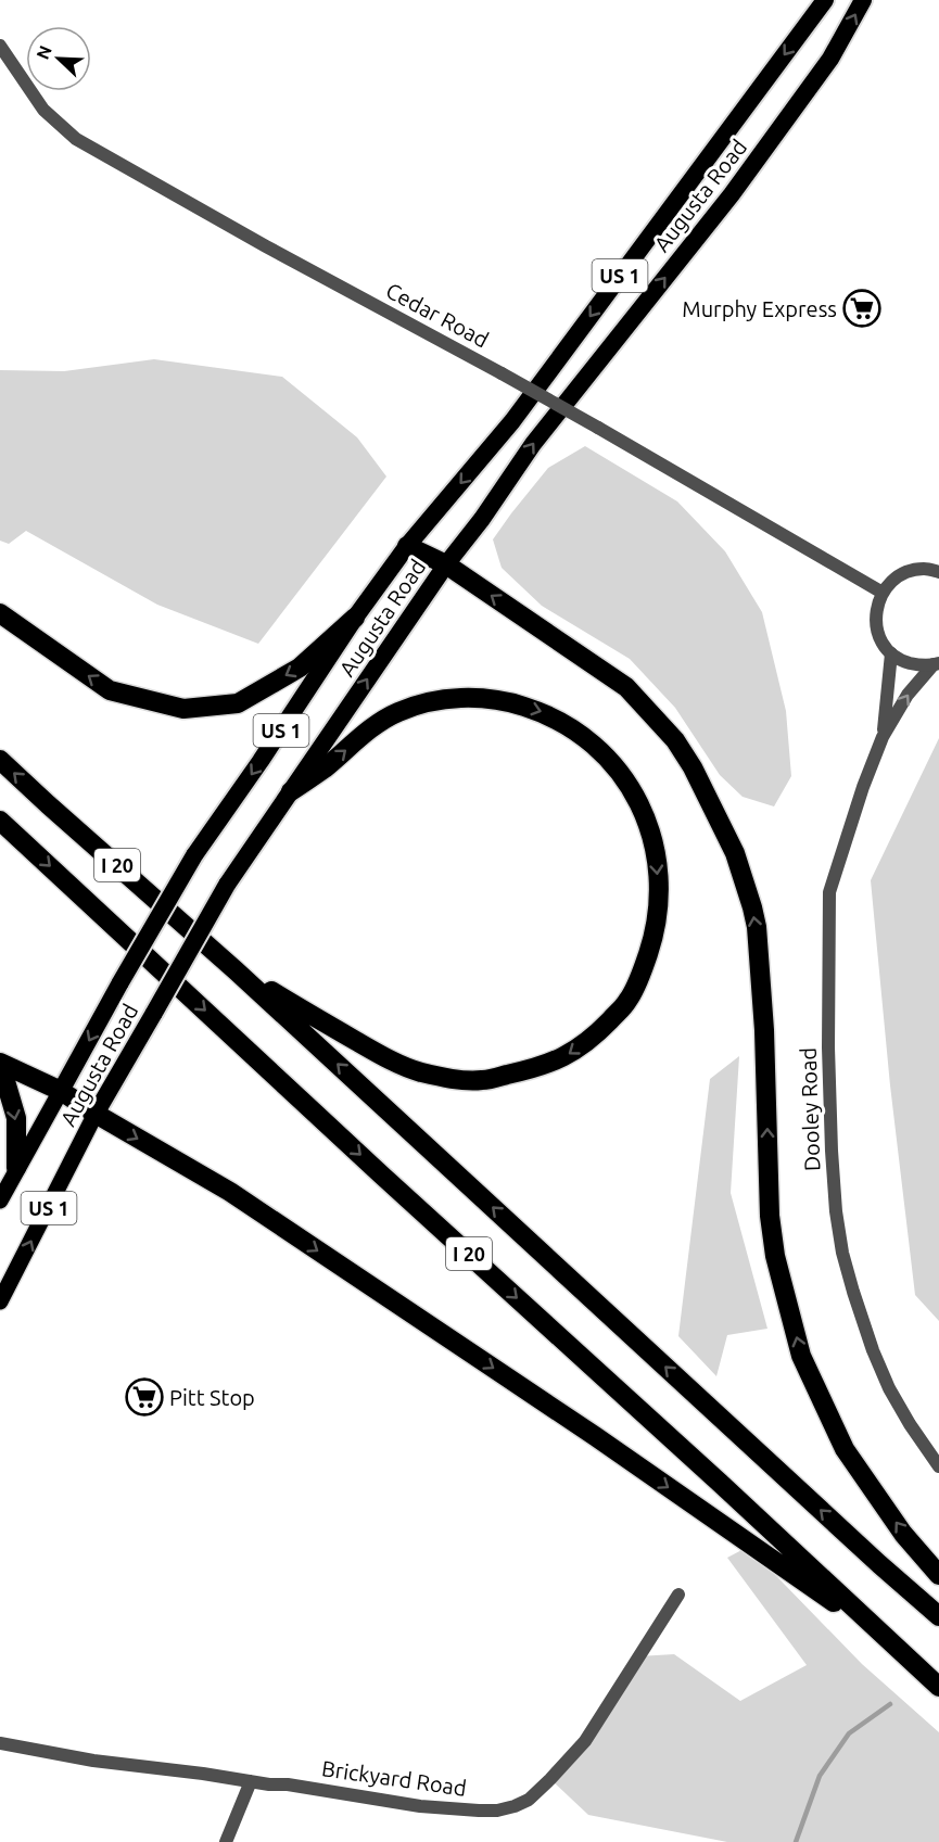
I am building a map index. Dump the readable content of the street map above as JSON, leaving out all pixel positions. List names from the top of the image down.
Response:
{
  "streets": {
    "highway": ["Augusta Road", "US 1", "I 20"],
    "street": ["Cedar Road", "Dooley Road", "Brickyard Road"]
  },
  "places": {
    "supermarket": ["Murphy Express", "Pitt Stop"]
  },
  "north": "top left"
}
